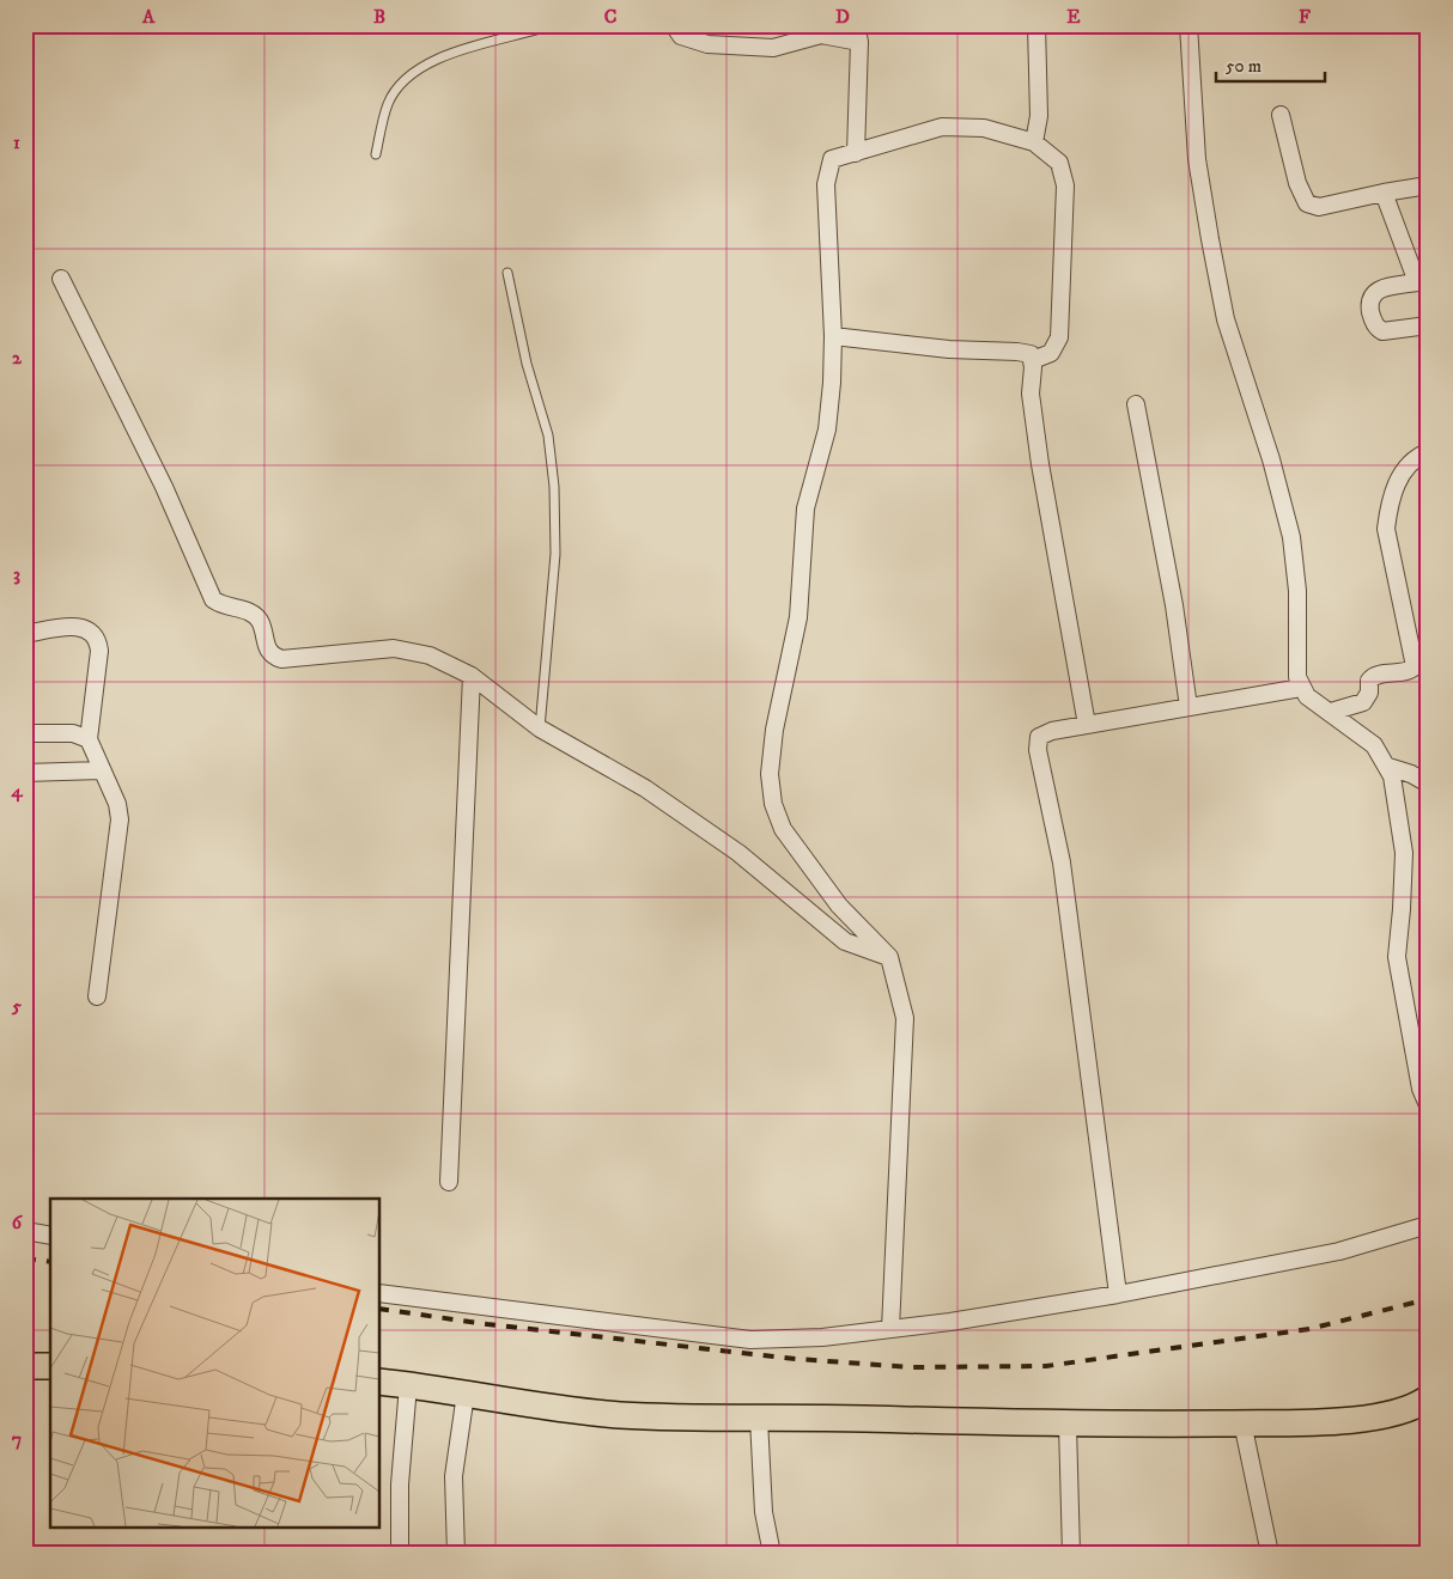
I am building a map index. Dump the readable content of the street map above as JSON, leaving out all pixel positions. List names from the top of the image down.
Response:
{
  "scale_bar": "50 m",
  "grid": {
    "columns": [
      "A",
      "B",
      "C",
      "D",
      "E",
      "F"
    ],
    "rows": [
      "1",
      "2",
      "3",
      "4",
      "5",
      "6",
      "7"
    ]
  }
}
